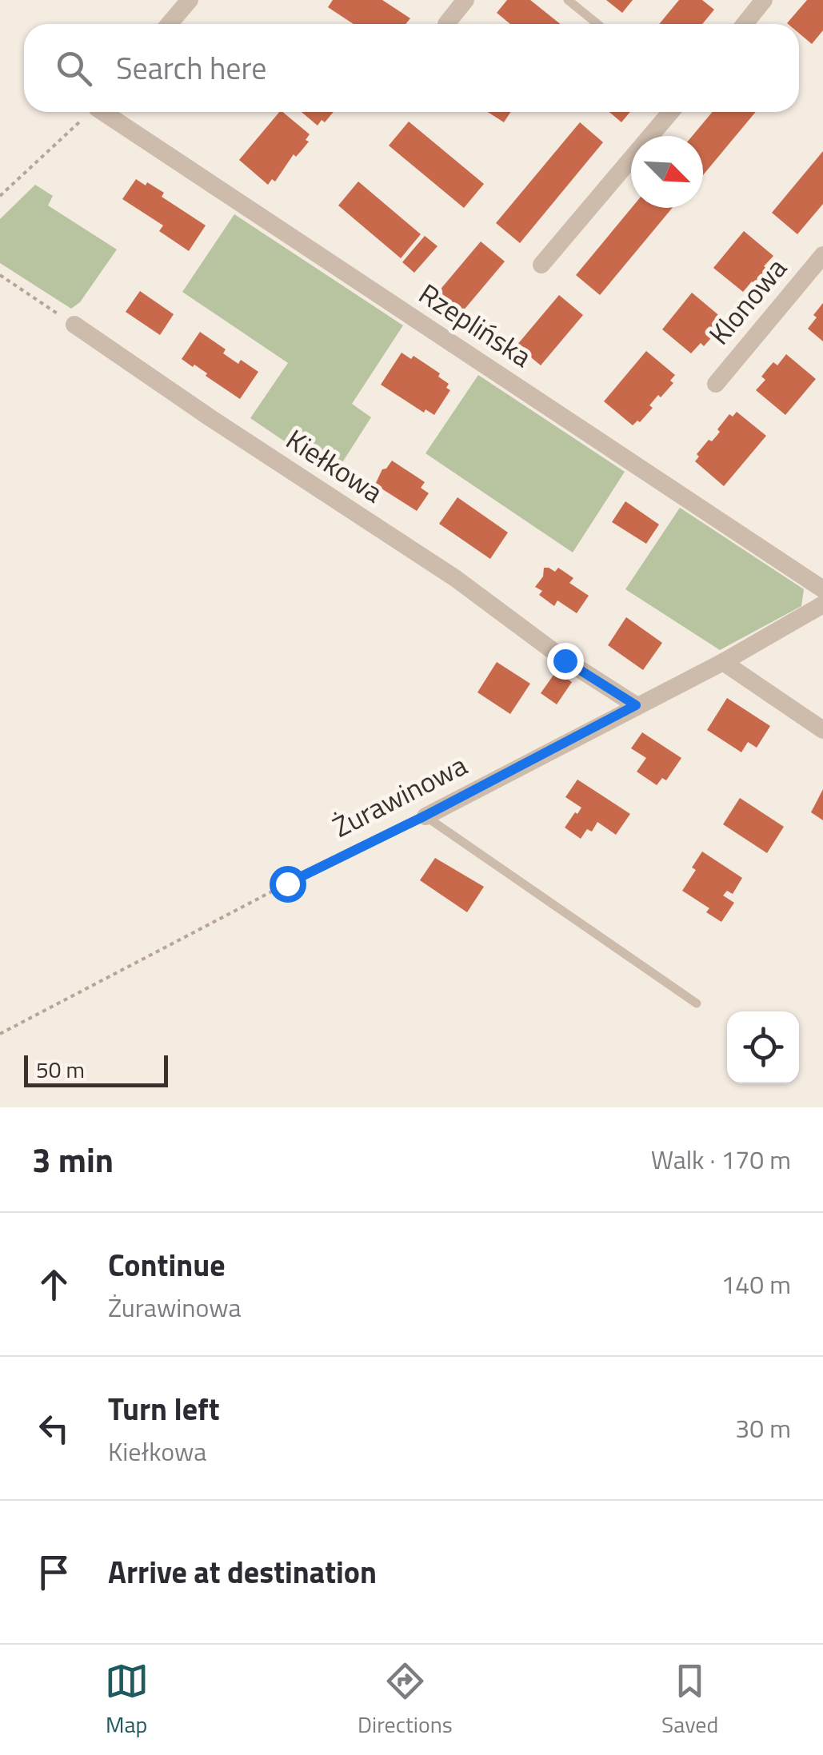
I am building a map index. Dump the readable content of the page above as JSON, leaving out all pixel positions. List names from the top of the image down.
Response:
{
  "streets": {
    "street": [
      "Klonowa",
      "Rzeplińska",
      "Kiełkowa",
      "Żurawinowa"
    ]
  },
  "crossings": [
    ["Kiełkowa", "Żurawinowa"]
  ],
  "scale_bar": "50 m",
  "north": "bottom right",
  "page": {
    "search": "Search here",
    "scale": "50 m",
    "heading": ["3 min", "Walk · 170 m"],
    "list": [
      ["Continue", "Żurawinowa", "140 m"],
      ["Turn left", "Kiełkowa", "30 m"],
      "Arrive at destination"
    ],
    "nav": ["Map", "Directions", "Saved"]
  }
}
